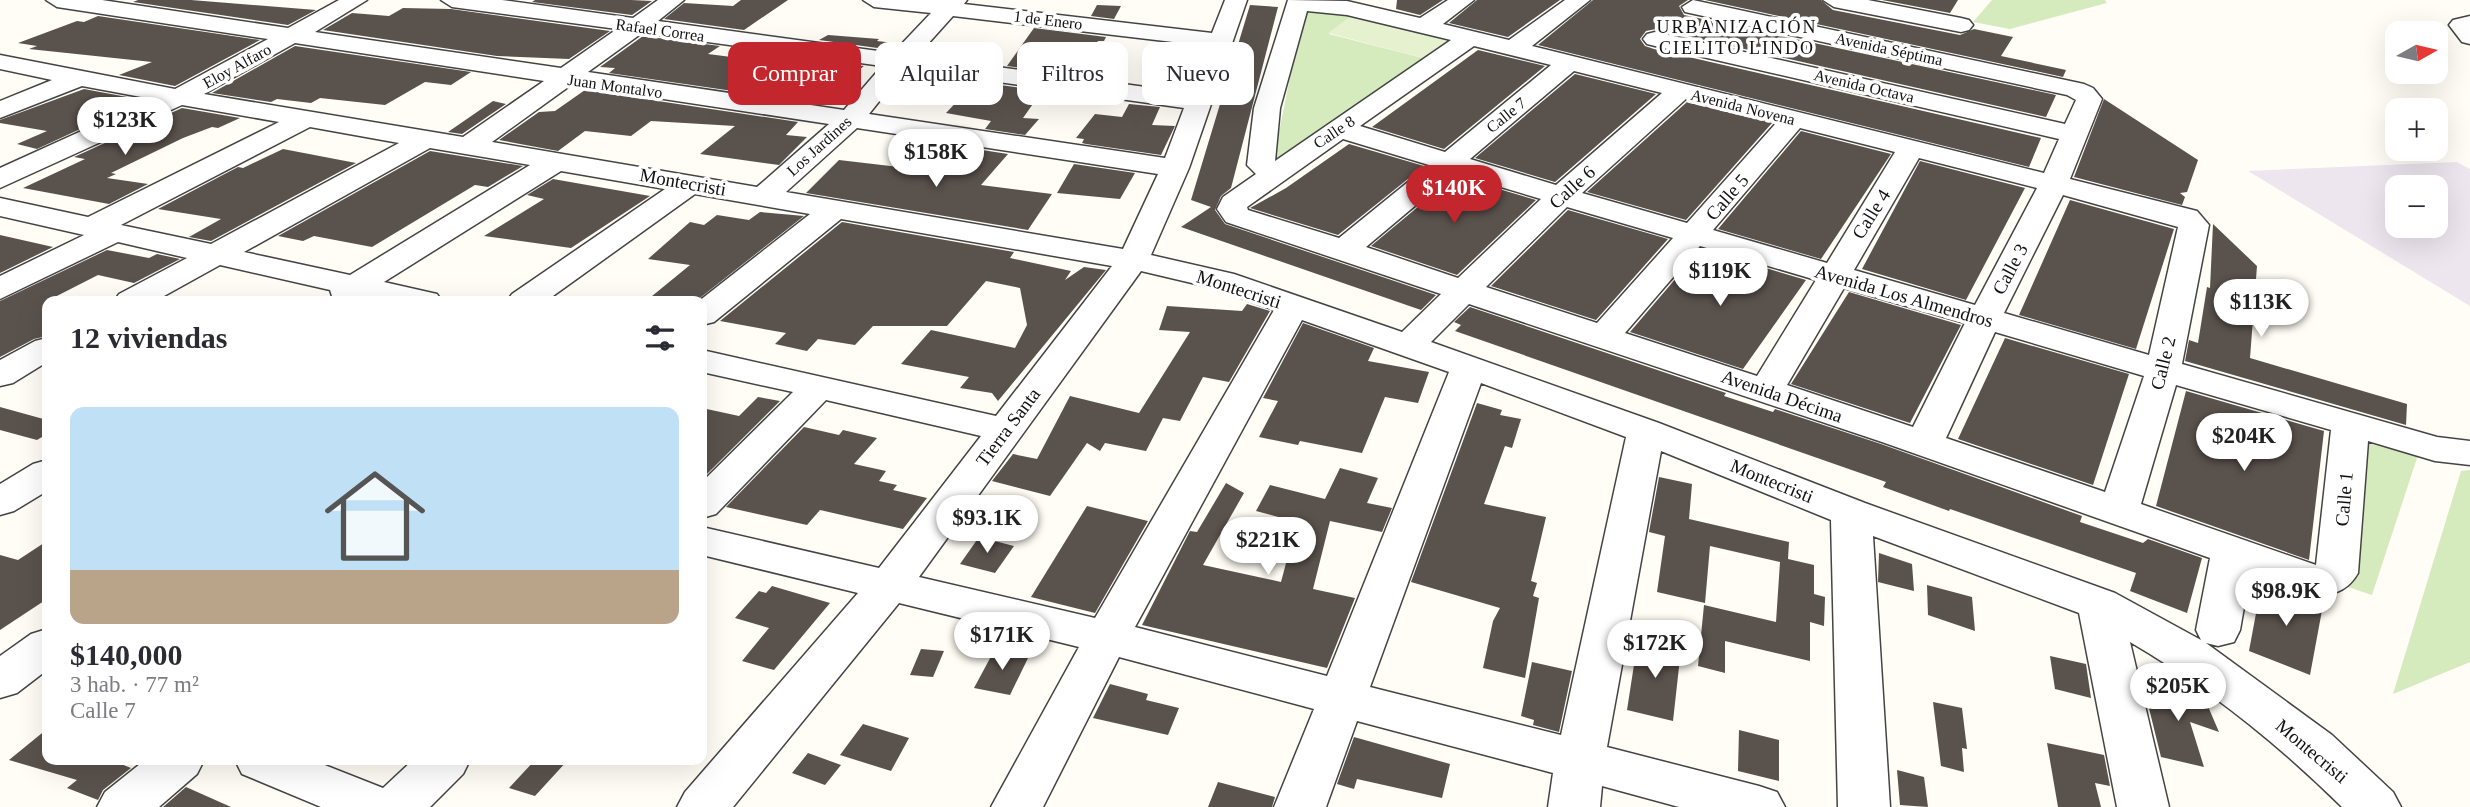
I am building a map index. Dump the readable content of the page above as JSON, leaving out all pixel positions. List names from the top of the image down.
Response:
{
  "streets": {
    "street": [
      "1 de Enero",
      "Rafael Correa",
      "Avenida Séptima",
      "Eloy Alfaro",
      "Juan Montalvo",
      "Avenida Octava",
      "Avenida Novena",
      "Calle 7",
      "Calle 8",
      "Los Jardines",
      "Montecristi",
      "Calle 6",
      "Calle 5",
      "Calle 4",
      "Calle 3",
      "Avenida Los Almendros",
      "Calle 2",
      "Avenida Décima",
      "Tierra Santa",
      "Calle 1"
    ]
  },
  "crossings": [
    ["1 de Enero", "Los Jardines"],
    ["1 de Enero", "Tierra Santa"],
    ["Avenida Séptima", "Calle 3"],
    ["Eloy Alfaro", "Juan Montalvo"],
    ["Eloy Alfaro", "Montecristi"],
    ["Juan Montalvo", "Los Jardines"],
    ["Juan Montalvo", "Tierra Santa"],
    ["Avenida Octava", "Calle 3"],
    ["Avenida Novena", "Calle 7"],
    ["Avenida Novena", "Calle 8"],
    ["Avenida Novena", "Calle 6"],
    ["Avenida Novena", "Calle 5"],
    ["Avenida Novena", "Calle 4"],
    ["Avenida Novena", "Calle 3"],
    ["Avenida Novena", "Calle 2"],
    ["Calle 7", "Avenida Los Almendros"],
    ["Calle 7", "Avenida Décima"],
    ["Calle 8", "Avenida Los Almendros"],
    ["Calle 8", "Avenida Décima"],
    ["Los Jardines", "Montecristi"],
    ["Montecristi", "Calle 6"],
    ["Montecristi", "Tierra Santa"],
    ["Calle 6", "Avenida Los Almendros"],
    ["Calle 6", "Avenida Décima"],
    ["Calle 5", "Avenida Los Almendros"],
    ["Calle 5", "Avenida Décima"],
    ["Calle 4", "Avenida Los Almendros"],
    ["Calle 4", "Avenida Décima"],
    ["Calle 3", "Avenida Los Almendros"],
    ["Calle 3", "Avenida Décima"],
    ["Avenida Los Almendros", "Calle 2"],
    ["Avenida Los Almendros", "Calle 1"],
    ["Calle 2", "Avenida Décima"],
    ["Avenida Décima", "Calle 1"]
  ],
  "districts": ["URBANIZACIÓN CIELITO LINDO"],
  "north": "right",
  "page": {
    "map_buttons": ["+", "−"],
    "chip": [
      "Comprar",
      "Alquilar",
      "Filtros",
      "Nuevo"
    ],
    "price": [
      "$123K",
      "$158K",
      "$140K",
      "$119K",
      "$113K",
      "$204K",
      "$93.1K",
      "$221K",
      "$98.9K",
      "$171K",
      "$172K",
      "$205K"
    ],
    "heading": "12 viviendas",
    "list": [
      {
        "name": "$140,000",
        "note": "3 hab. · 77 m² · Calle 7"
      }
    ]
  }
}
